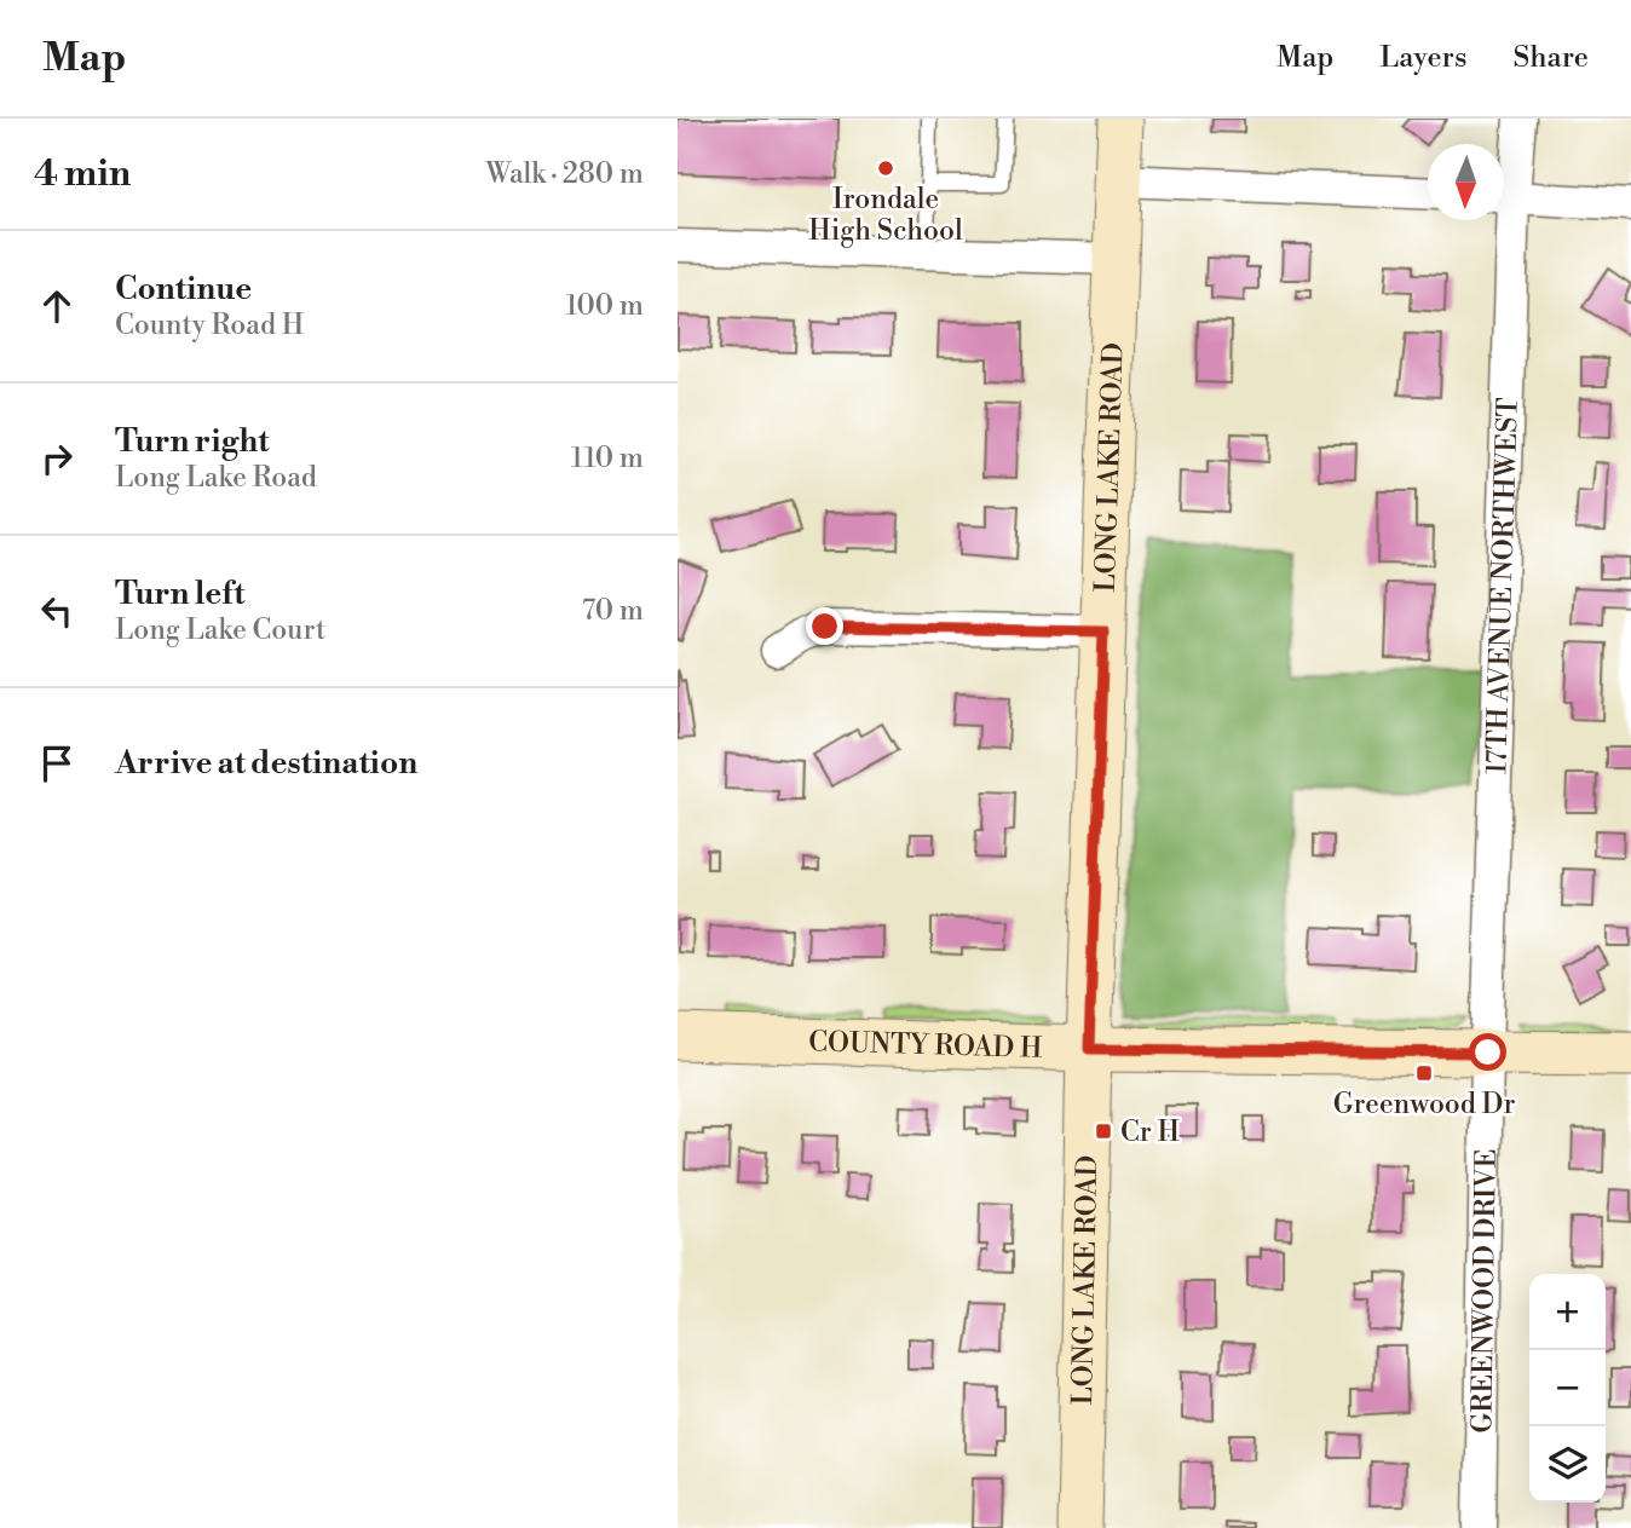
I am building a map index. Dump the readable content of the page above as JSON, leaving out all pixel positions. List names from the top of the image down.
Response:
{
  "streets": {
    "street": [
      "LONG LAKE ROAD",
      "17TH AVENUE NORTHWEST",
      "COUNTY ROAD H",
      "GREENWOOD DRIVE"
    ]
  },
  "crossings": [
    ["LONG LAKE ROAD", "COUNTY ROAD H"],
    ["17TH AVENUE NORTHWEST", "COUNTY ROAD H"],
    ["17TH AVENUE NORTHWEST", "GREENWOOD DRIVE"],
    ["COUNTY ROAD H", "GREENWOOD DRIVE"]
  ],
  "places": {
    "other": ["Irondale High School"],
    "transit": ["Greenwood Dr", "Cr H"]
  },
  "north": "bottom",
  "page": {
    "header": "Map",
    "nav": ["Map", "Layers", "Share"],
    "heading": ["4 min", "Walk · 280 m"],
    "list": [
      ["Continue", "County Road H", "100 m"],
      ["Turn right", "Long Lake Road", "110 m"],
      ["Turn left", "Long Lake Court", "70 m"],
      "Arrive at destination"
    ],
    "map_buttons": ["+", "−"]
  }
}
